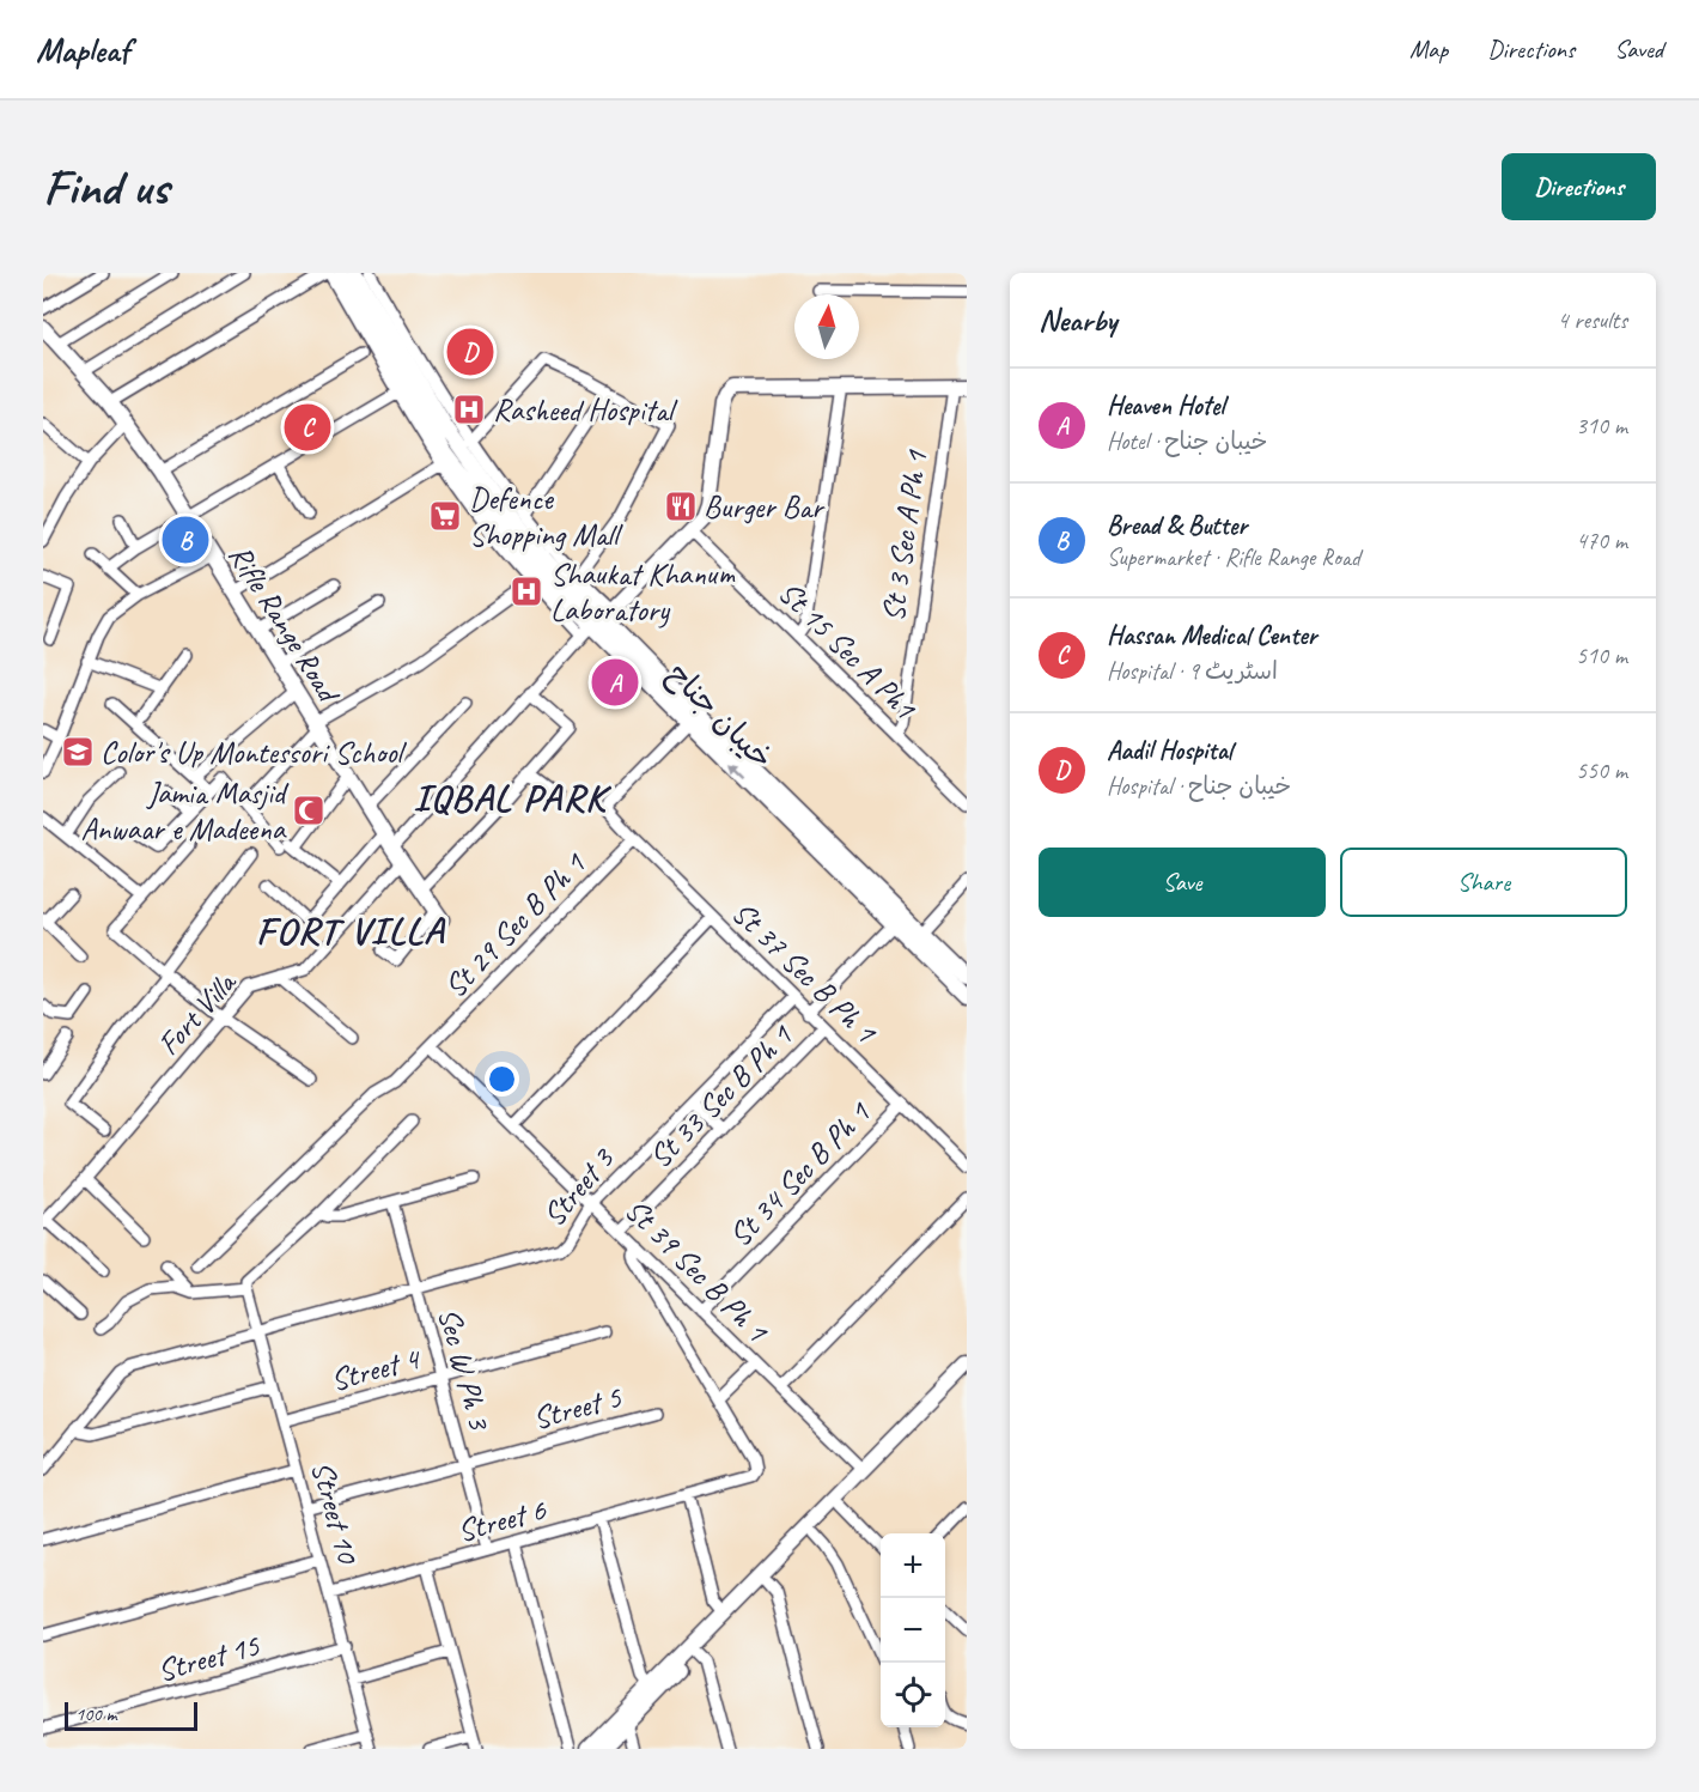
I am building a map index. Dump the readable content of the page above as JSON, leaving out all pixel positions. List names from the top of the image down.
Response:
{
  "streets": {
    "main road": ["Rifle Range Road", "خیبان جناح"],
    "street": [
      "St 3 Sec A Ph 1",
      "St 15 Sec A Ph1",
      "St 29 Sec B Ph 1",
      "St 37 Sec B Ph 1",
      "Fort Villa",
      "St 33 Sec B Ph 1",
      "St 34 Sec B Ph 1",
      "Street 3",
      "St 39 Sec B Ph 1",
      "Sec W Ph 3",
      "Street 4",
      "Street 5",
      "Street 10",
      "Street 6",
      "Street 15"
    ]
  },
  "crossings": [
    ["St 3 Sec A Ph 1", "St 15 Sec A Ph1"],
    ["خیبان جناح", "St 37 Sec B Ph 1"],
    ["St 29 Sec B Ph 1", "St 37 Sec B Ph 1"],
    ["St 29 Sec B Ph 1", "St 39 Sec B Ph 1"],
    ["St 37 Sec B Ph 1", "St 33 Sec B Ph 1"],
    ["St 37 Sec B Ph 1", "St 34 Sec B Ph 1"],
    ["St 37 Sec B Ph 1", "Street 3"],
    ["St 33 Sec B Ph 1", "St 39 Sec B Ph 1"],
    ["St 34 Sec B Ph 1", "St 39 Sec B Ph 1"],
    ["Street 3", "St 39 Sec B Ph 1"],
    ["Street 3", "Sec W Ph 3"],
    ["Street 3", "Street 10"],
    ["Sec W Ph 3", "Street 4"],
    ["Sec W Ph 3", "Street 5"],
    ["Sec W Ph 3", "Street 6"],
    ["Street 4", "Street 10"],
    ["Street 5", "Street 10"],
    ["Street 10", "Street 6"],
    ["Street 10", "Street 15"]
  ],
  "districts": ["IQBAL PARK", "FORT VILLA"],
  "places": {
    "hospital": ["Rasheed Hospital", "Shaukat Khanum Laboratory"],
    "restaurant": ["Burger Bar"],
    "supermarket": ["Defence Shopping Mall"],
    "school or university": ["Color's Up Montessori School"],
    "mosque": ["Jamia Masjid Anwaar e Madeena"]
  },
  "scale_bar": "100 m",
  "north": "top",
  "page": {
    "header": "Mapleaf",
    "nav": ["Map", "Directions", "Saved"],
    "buttons": [
      "Directions",
      ["Save", "Share"]
    ],
    "title": "Find us",
    "heading": ["Nearby", "4 results"],
    "pins": [
      "D",
      "C",
      "B",
      "A"
    ],
    "list": [
      {
        "mark": "A",
        "name": "Heaven Hotel",
        "note": "Hotel · خیبان جناح",
        "value": "310 m"
      },
      {
        "mark": "B",
        "name": "Bread & Butter",
        "note": "Supermarket · Rifle Range Road",
        "value": "470 m"
      },
      {
        "mark": "C",
        "name": "Hassan Medical Center",
        "note": "Hospital · اسٹریٹ 9",
        "value": "510 m"
      },
      {
        "mark": "D",
        "name": "Aadil Hospital",
        "note": "Hospital · خیبان جناح",
        "value": "550 m"
      }
    ],
    "map_buttons": ["+", "−"],
    "scale": "100 m"
  }
}
